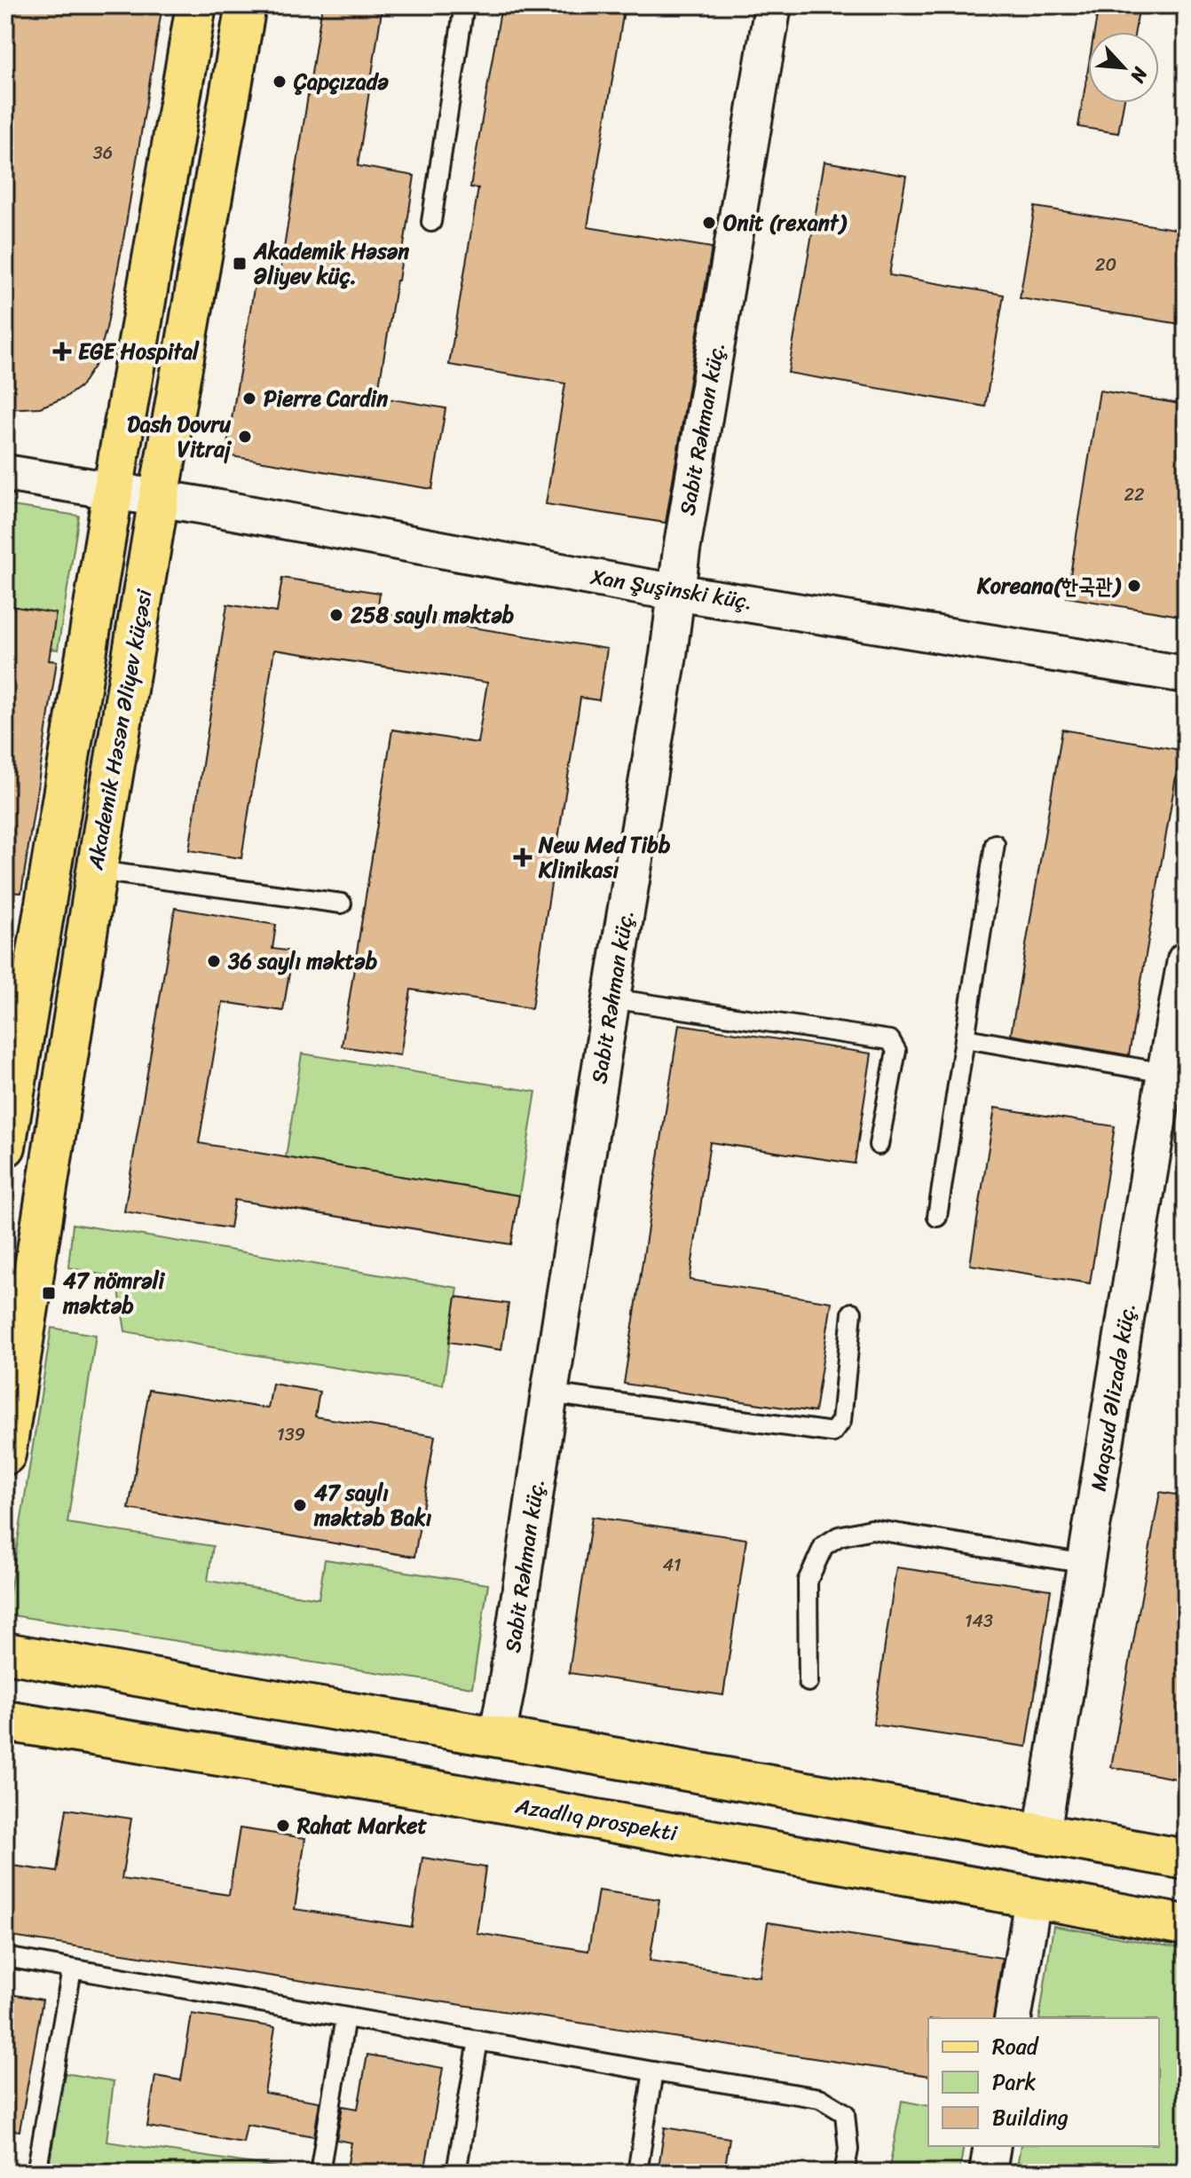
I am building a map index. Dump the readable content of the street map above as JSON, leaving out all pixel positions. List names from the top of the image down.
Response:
{
  "streets": {
    "main road": ["Akademik Həsən Əliyev küçəsi", "Azadlıq prospekti"],
    "street": ["Sabit Rəhman küç.", "Xan Şuşinski küç.", "Maqsud Əlizadə küç."]
  },
  "crossings": [
    ["Sabit Rəhman küç.", "Xan Şuşinski küç."],
    ["Xan Şuşinski küç.", "Akademik Həsən Əliyev küçəsi"]
  ],
  "places": {
    "other": [
      "Çapçızadə",
      "Onit (rexant)",
      "Pierre Cardin",
      "Dash Dovru Vitraj",
      "Koreana(한국관)",
      "258 saylı məktəb",
      "36 saylı məktəb",
      "47 saylı məktəb Bakı",
      "Rahat Market"
    ],
    "transit": ["Akademik Həsən Əliyev küç.", "47 nömrəli məktəb"],
    "health": ["EGE Hospital", "New Med Tibb Klinikası"]
  },
  "house_numbers": [
    "36",
    "20",
    "22",
    "139",
    "41",
    "143"
  ],
  "legend": ["Road", "Park", "Building"],
  "north": "bottom right"
}
